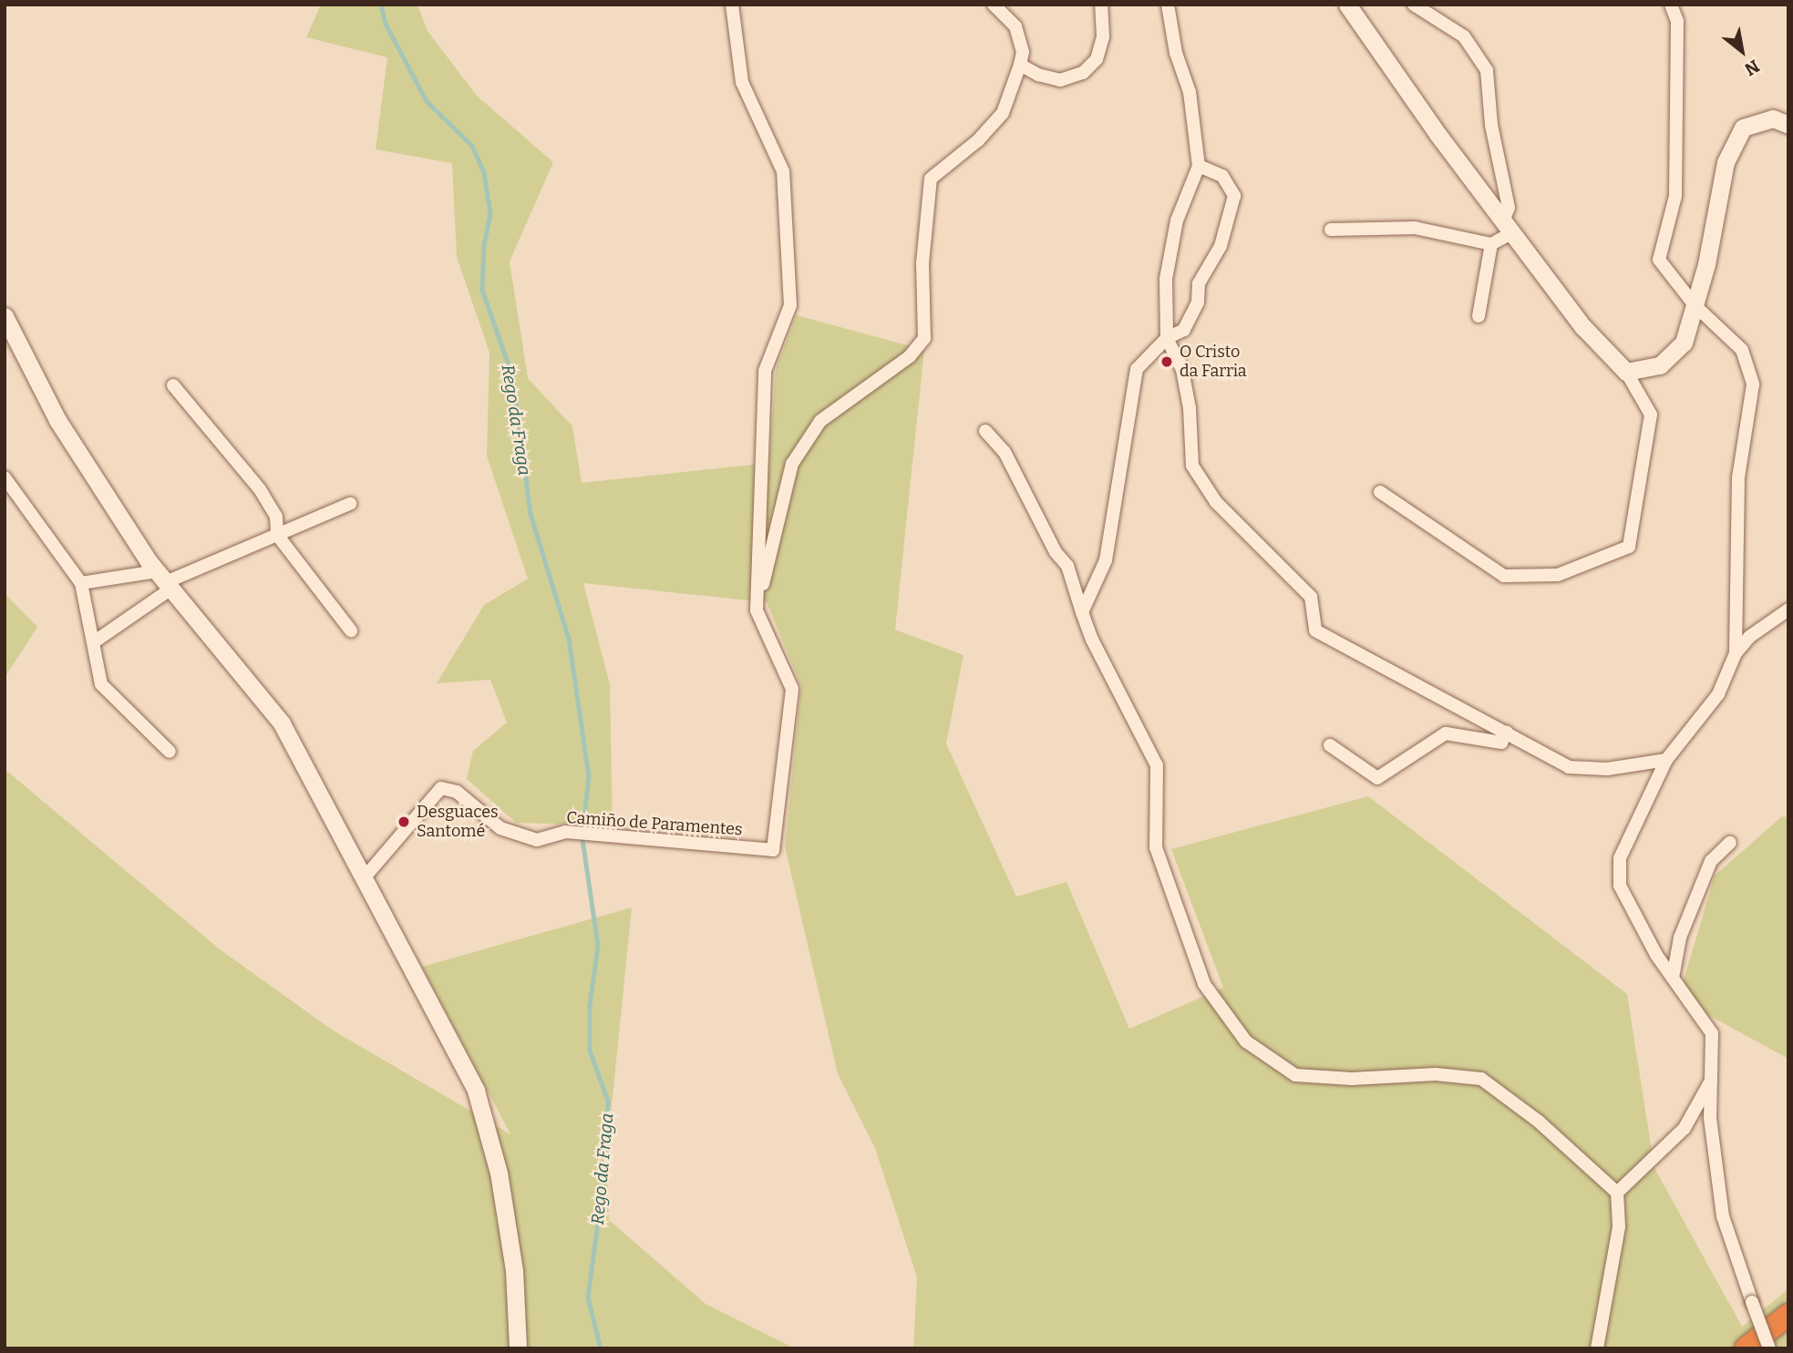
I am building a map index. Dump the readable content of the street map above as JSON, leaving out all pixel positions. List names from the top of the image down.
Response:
{
  "streets": {
    "street": ["Camiño de Paramentes"]
  },
  "water": ["Rego da Fraga"],
  "places": ["O Cristo da Farria", "Desguaces Santomé"],
  "north": "bottom right"
}
